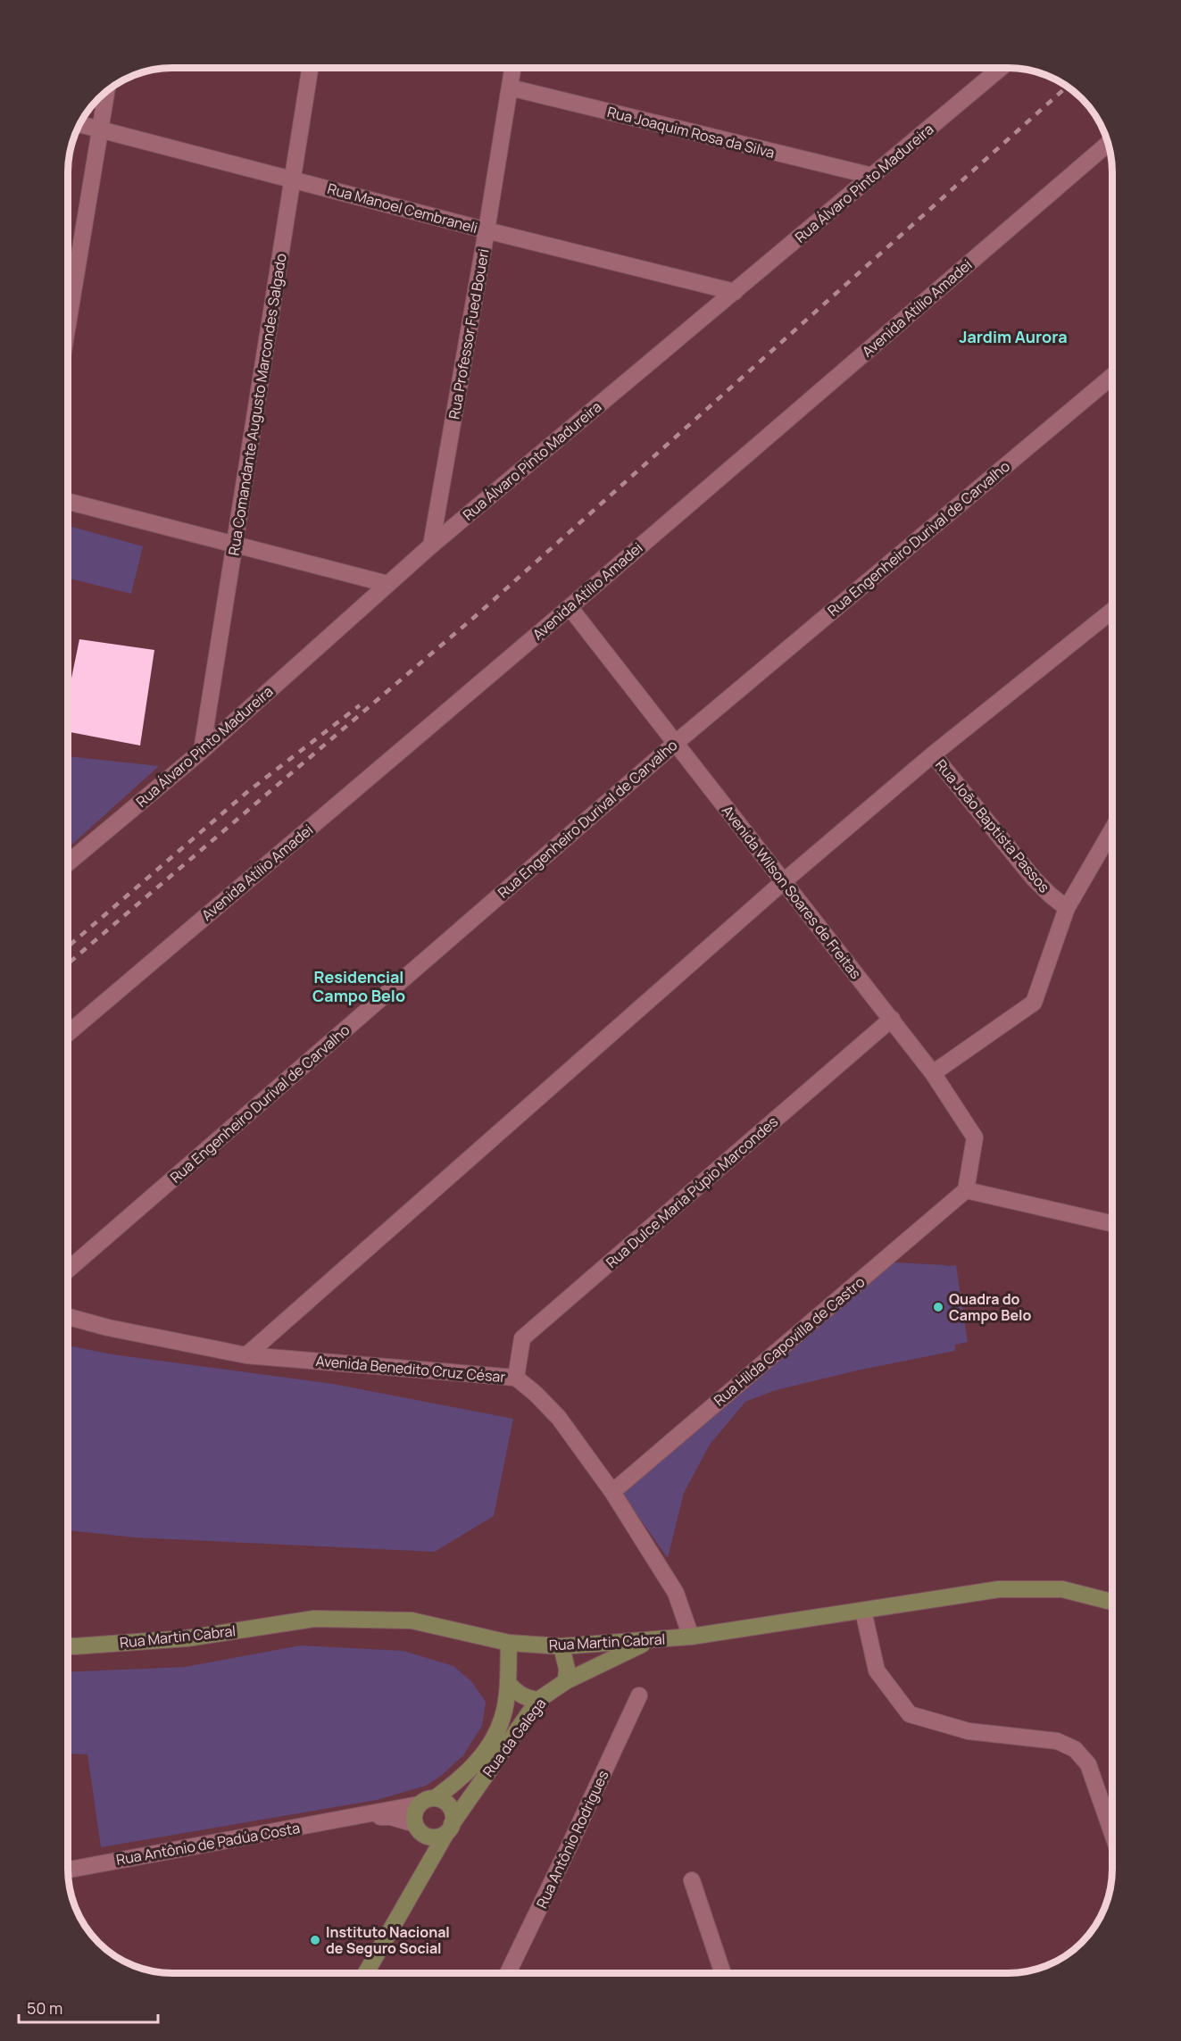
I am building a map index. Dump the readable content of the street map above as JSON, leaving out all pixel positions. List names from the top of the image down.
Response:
{
  "streets": {
    "main road": ["Rua Martin Cabral", "Rua da Galega"],
    "street": [
      "Rua Joaquim Rosa da Silva",
      "Rua Álvaro Pinto Madureira",
      "Rua Manoel Cembraneli",
      "Avenida Atílio Amadei",
      "Rua Professor Fued Boueri",
      "Rua Comandante Augusto Marcondes Salgado",
      "Rua Engenheiro Durival de Carvalho",
      "Rua João Baptista Passos",
      "Avenida Wilson Soares de Freitas",
      "Rua Dulce Maria Púpio Marcondes",
      "Rua Hilda Capovilla de Castro",
      "Avenida Benedito Cruz César",
      "Rua Antônio Rodrigues",
      "Rua Antônio de Padúa Costa"
    ]
  },
  "crossings": [
    ["Rua Joaquim Rosa da Silva", "Rua Álvaro Pinto Madureira"],
    ["Rua Joaquim Rosa da Silva", "Rua Professor Fued Boueri"],
    ["Rua Álvaro Pinto Madureira", "Rua Manoel Cembraneli"],
    ["Rua Álvaro Pinto Madureira", "Rua Professor Fued Boueri"],
    ["Rua Álvaro Pinto Madureira", "Rua Comandante Augusto Marcondes Salgado"],
    ["Rua Manoel Cembraneli", "Rua Professor Fued Boueri"],
    ["Rua Manoel Cembraneli", "Rua Comandante Augusto Marcondes Salgado"],
    ["Avenida Atílio Amadei", "Avenida Wilson Soares de Freitas"],
    ["Rua Engenheiro Durival de Carvalho", "Avenida Wilson Soares de Freitas"],
    ["Avenida Wilson Soares de Freitas", "Rua Dulce Maria Púpio Marcondes"],
    ["Avenida Wilson Soares de Freitas", "Rua Hilda Capovilla de Castro"],
    ["Rua Dulce Maria Púpio Marcondes", "Avenida Benedito Cruz César"],
    ["Rua Hilda Capovilla de Castro", "Avenida Benedito Cruz César"],
    ["Avenida Benedito Cruz César", "Rua Martin Cabral"],
    ["Rua Martin Cabral", "Rua da Galega"],
    ["Rua da Galega", "Rua Antônio de Padúa Costa"]
  ],
  "districts": ["Jardim Aurora", "Residencial Campo Belo"],
  "places": ["Quadra do Campo Belo", "Instituto Nacional de Seguro Social"],
  "scale_bar": "50 m"
}
